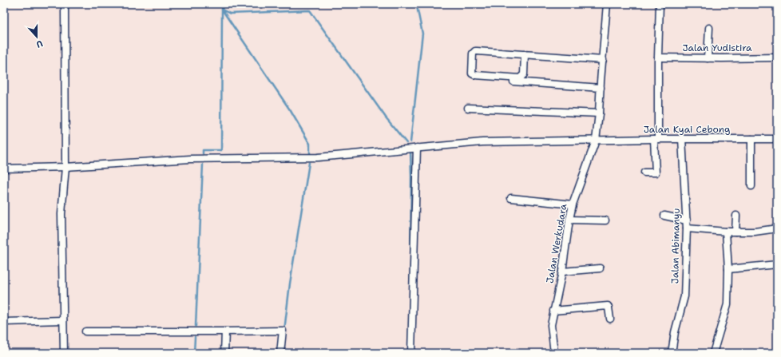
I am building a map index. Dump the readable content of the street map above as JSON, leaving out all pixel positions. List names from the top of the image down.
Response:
{
  "streets": {
    "street": [
      "Jalan Yudistira",
      "Jalan Kyai Cebong",
      "Jalan Werkudara",
      "Jalan Abimanyu"
    ]
  },
  "crossings": [
    ["Jalan Kyai Cebong", "Jalan Werkudara"],
    ["Jalan Kyai Cebong", "Jalan Abimanyu"]
  ],
  "north": "bottom"
}
